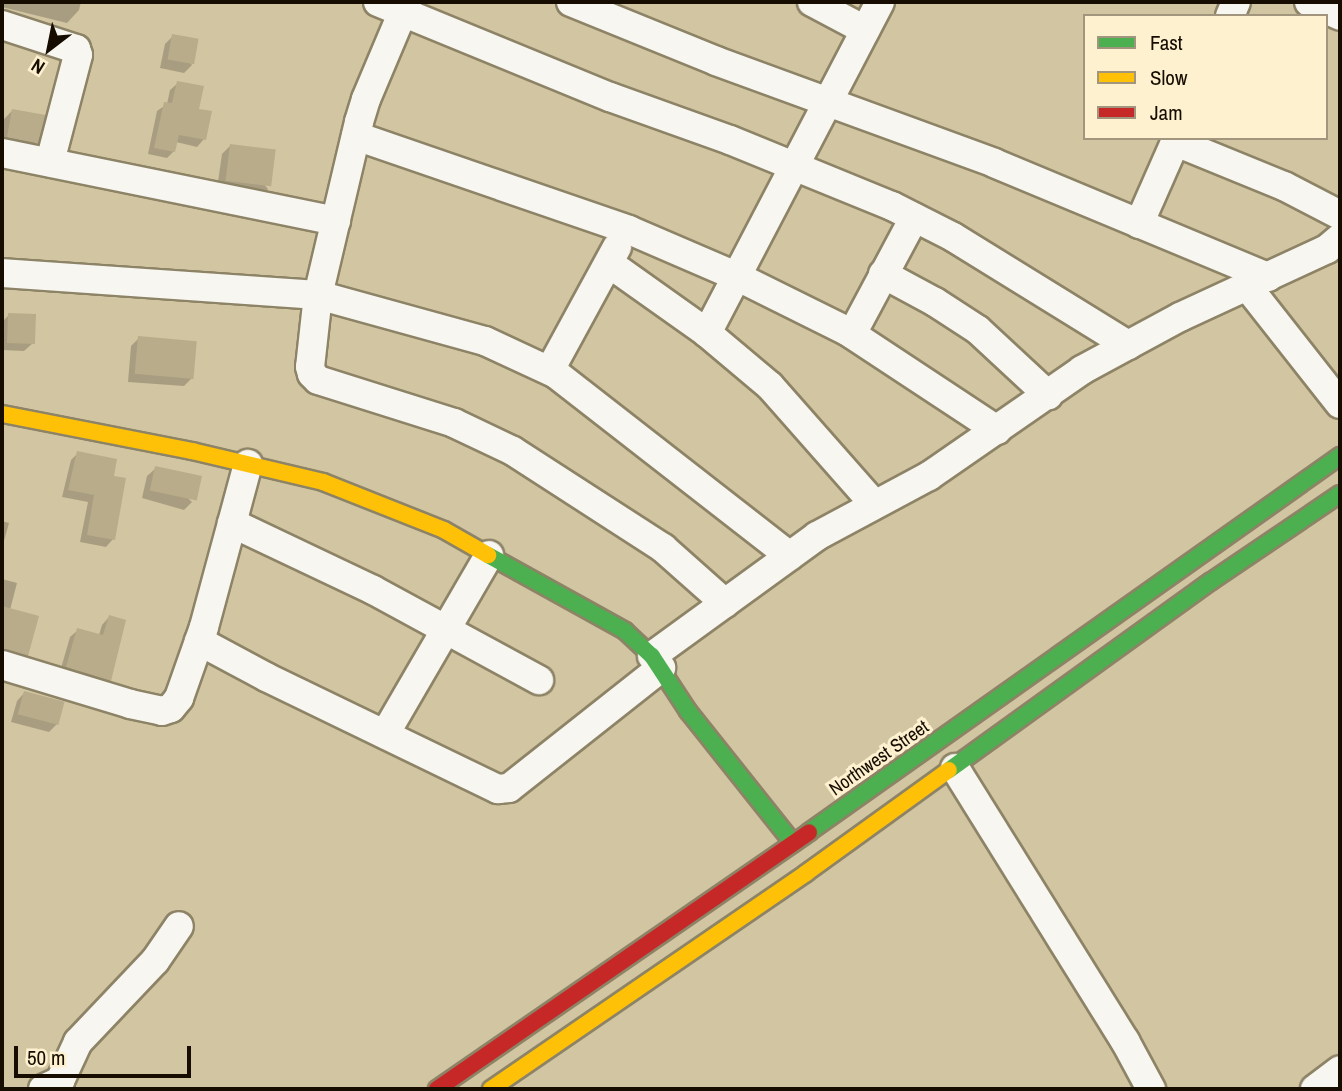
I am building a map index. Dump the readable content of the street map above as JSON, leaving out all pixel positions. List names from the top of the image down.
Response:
{
  "streets": {
    "main road": ["Northwest Street"]
  },
  "legend": ["Fast", "Slow", "Jam"],
  "scale_bar": "50 m",
  "north": "bottom left"
}
